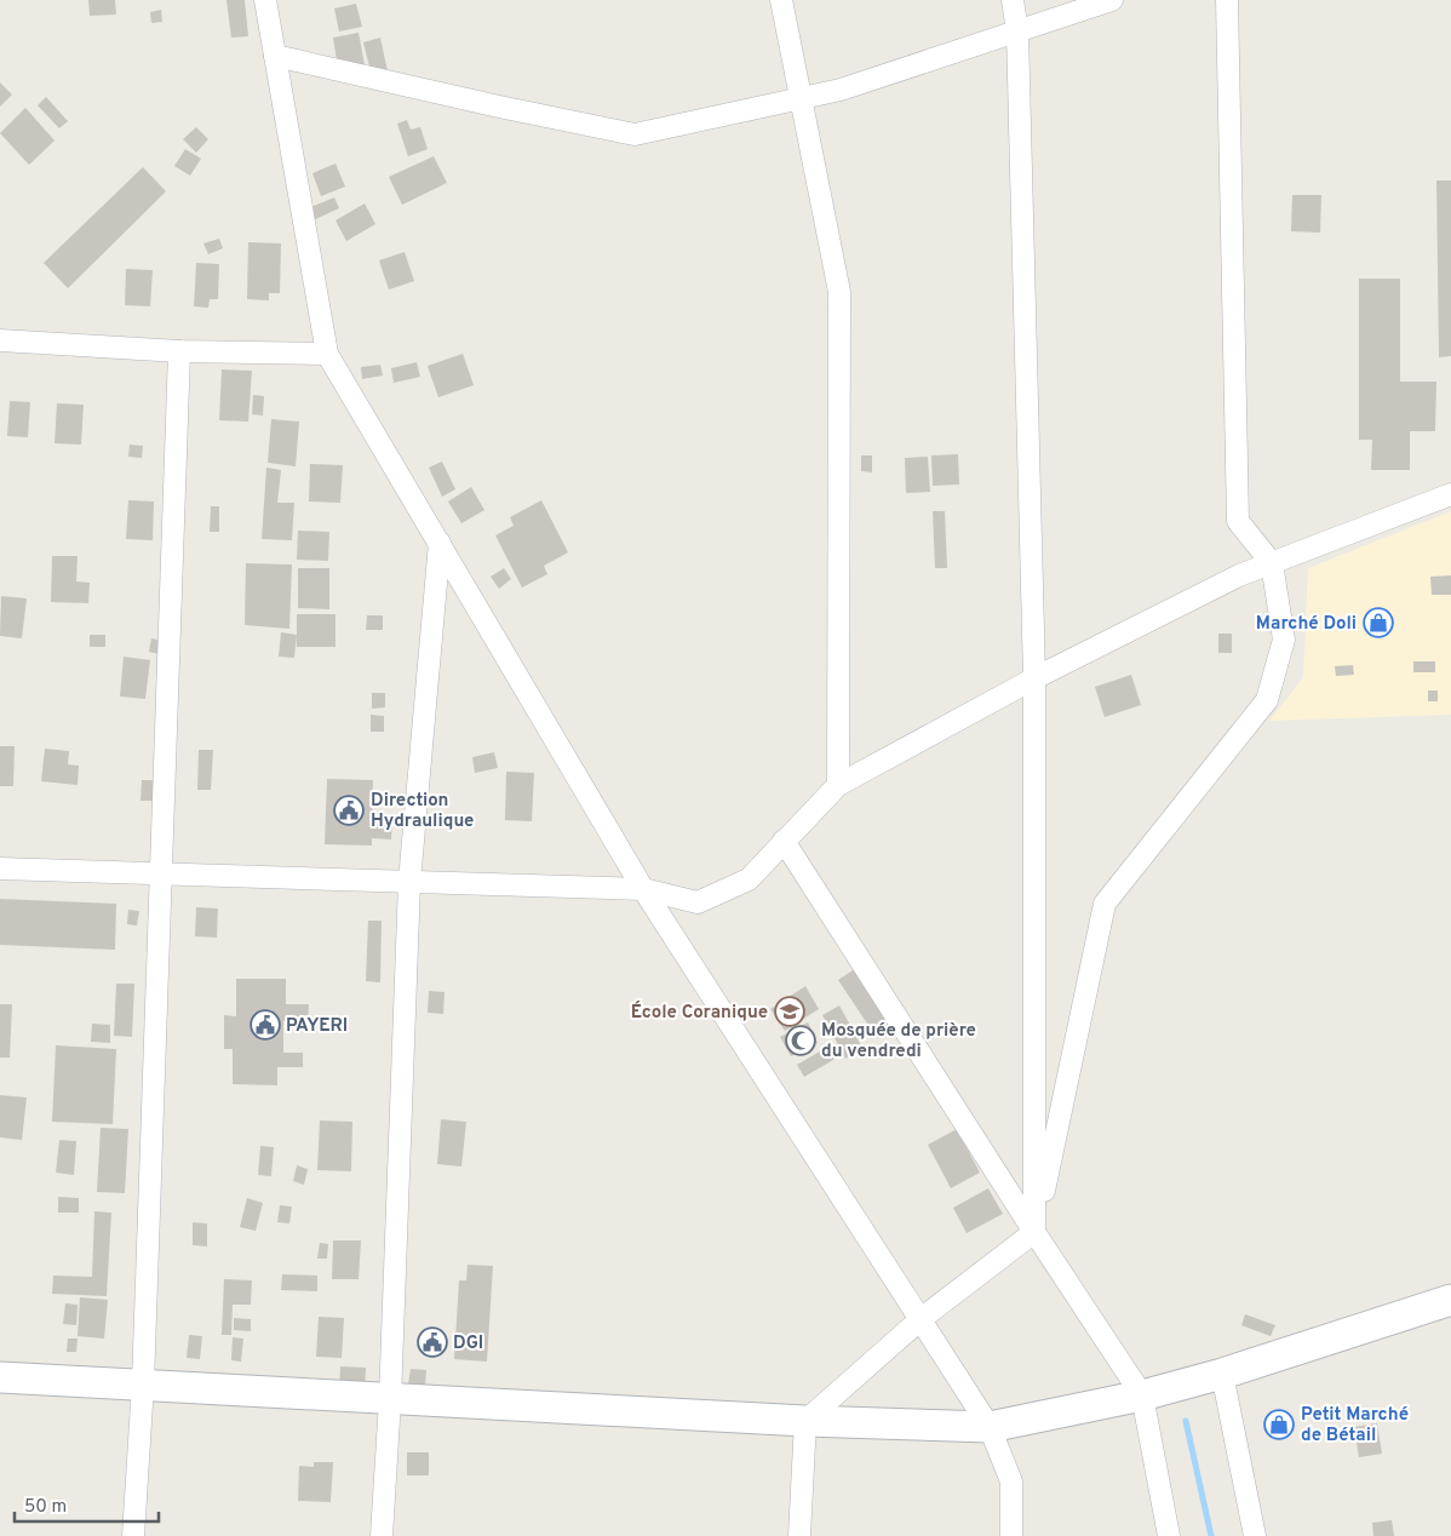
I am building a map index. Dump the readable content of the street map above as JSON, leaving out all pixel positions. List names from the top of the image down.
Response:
{
  "places": {
    "shop": ["Marché Doli", "Petit Marché de Bétail"],
    "public building": ["Direction Hydraulique", "PAYERI", "DGI"],
    "school or university": ["École Coranique"],
    "mosque": ["Mosquée de prière du vendredi"]
  },
  "scale_bar": "50 m"
}
